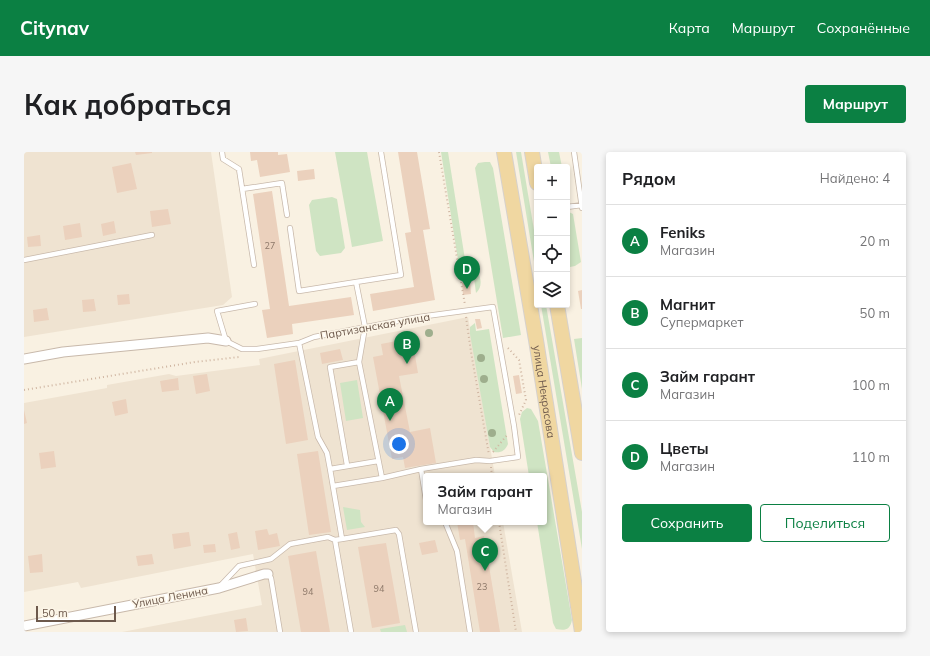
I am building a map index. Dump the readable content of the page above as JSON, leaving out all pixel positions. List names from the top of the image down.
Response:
{
  "streets": {
    "main road": ["улица Некрасова"],
    "street": ["Улица Ленина"],
    "lane": ["Партизанская улица"]
  },
  "house_numbers": [
    "27",
    "23",
    "94",
    "94"
  ],
  "scale_bar": "50 m",
  "page": {
    "header": "Citynav",
    "nav": ["Карта", "Маршрут", "Сохранённые"],
    "buttons": [
      "Маршрут",
      ["Сохранить", "Поделиться"]
    ],
    "title": "Как добраться",
    "heading": ["Рядом", "Найдено: 4"],
    "map_buttons": ["+", "−"],
    "list": [
      {
        "mark": "A",
        "name": "Feniks",
        "note": "Магазин",
        "value": "20 m"
      },
      {
        "mark": "B",
        "name": "Магнит",
        "note": "Супермаркет",
        "value": "50 m"
      },
      {
        "mark": "C",
        "name": "Займ гарант",
        "note": "Магазин",
        "value": "100 m"
      },
      {
        "mark": "D",
        "name": "Цветы",
        "note": "Магазин",
        "value": "110 m"
      }
    ],
    "pins": [
      "D",
      "B",
      "A",
      "C"
    ],
    "popup": ["Займ гарант", "Магазин"],
    "scale": "50 m"
  }
}
